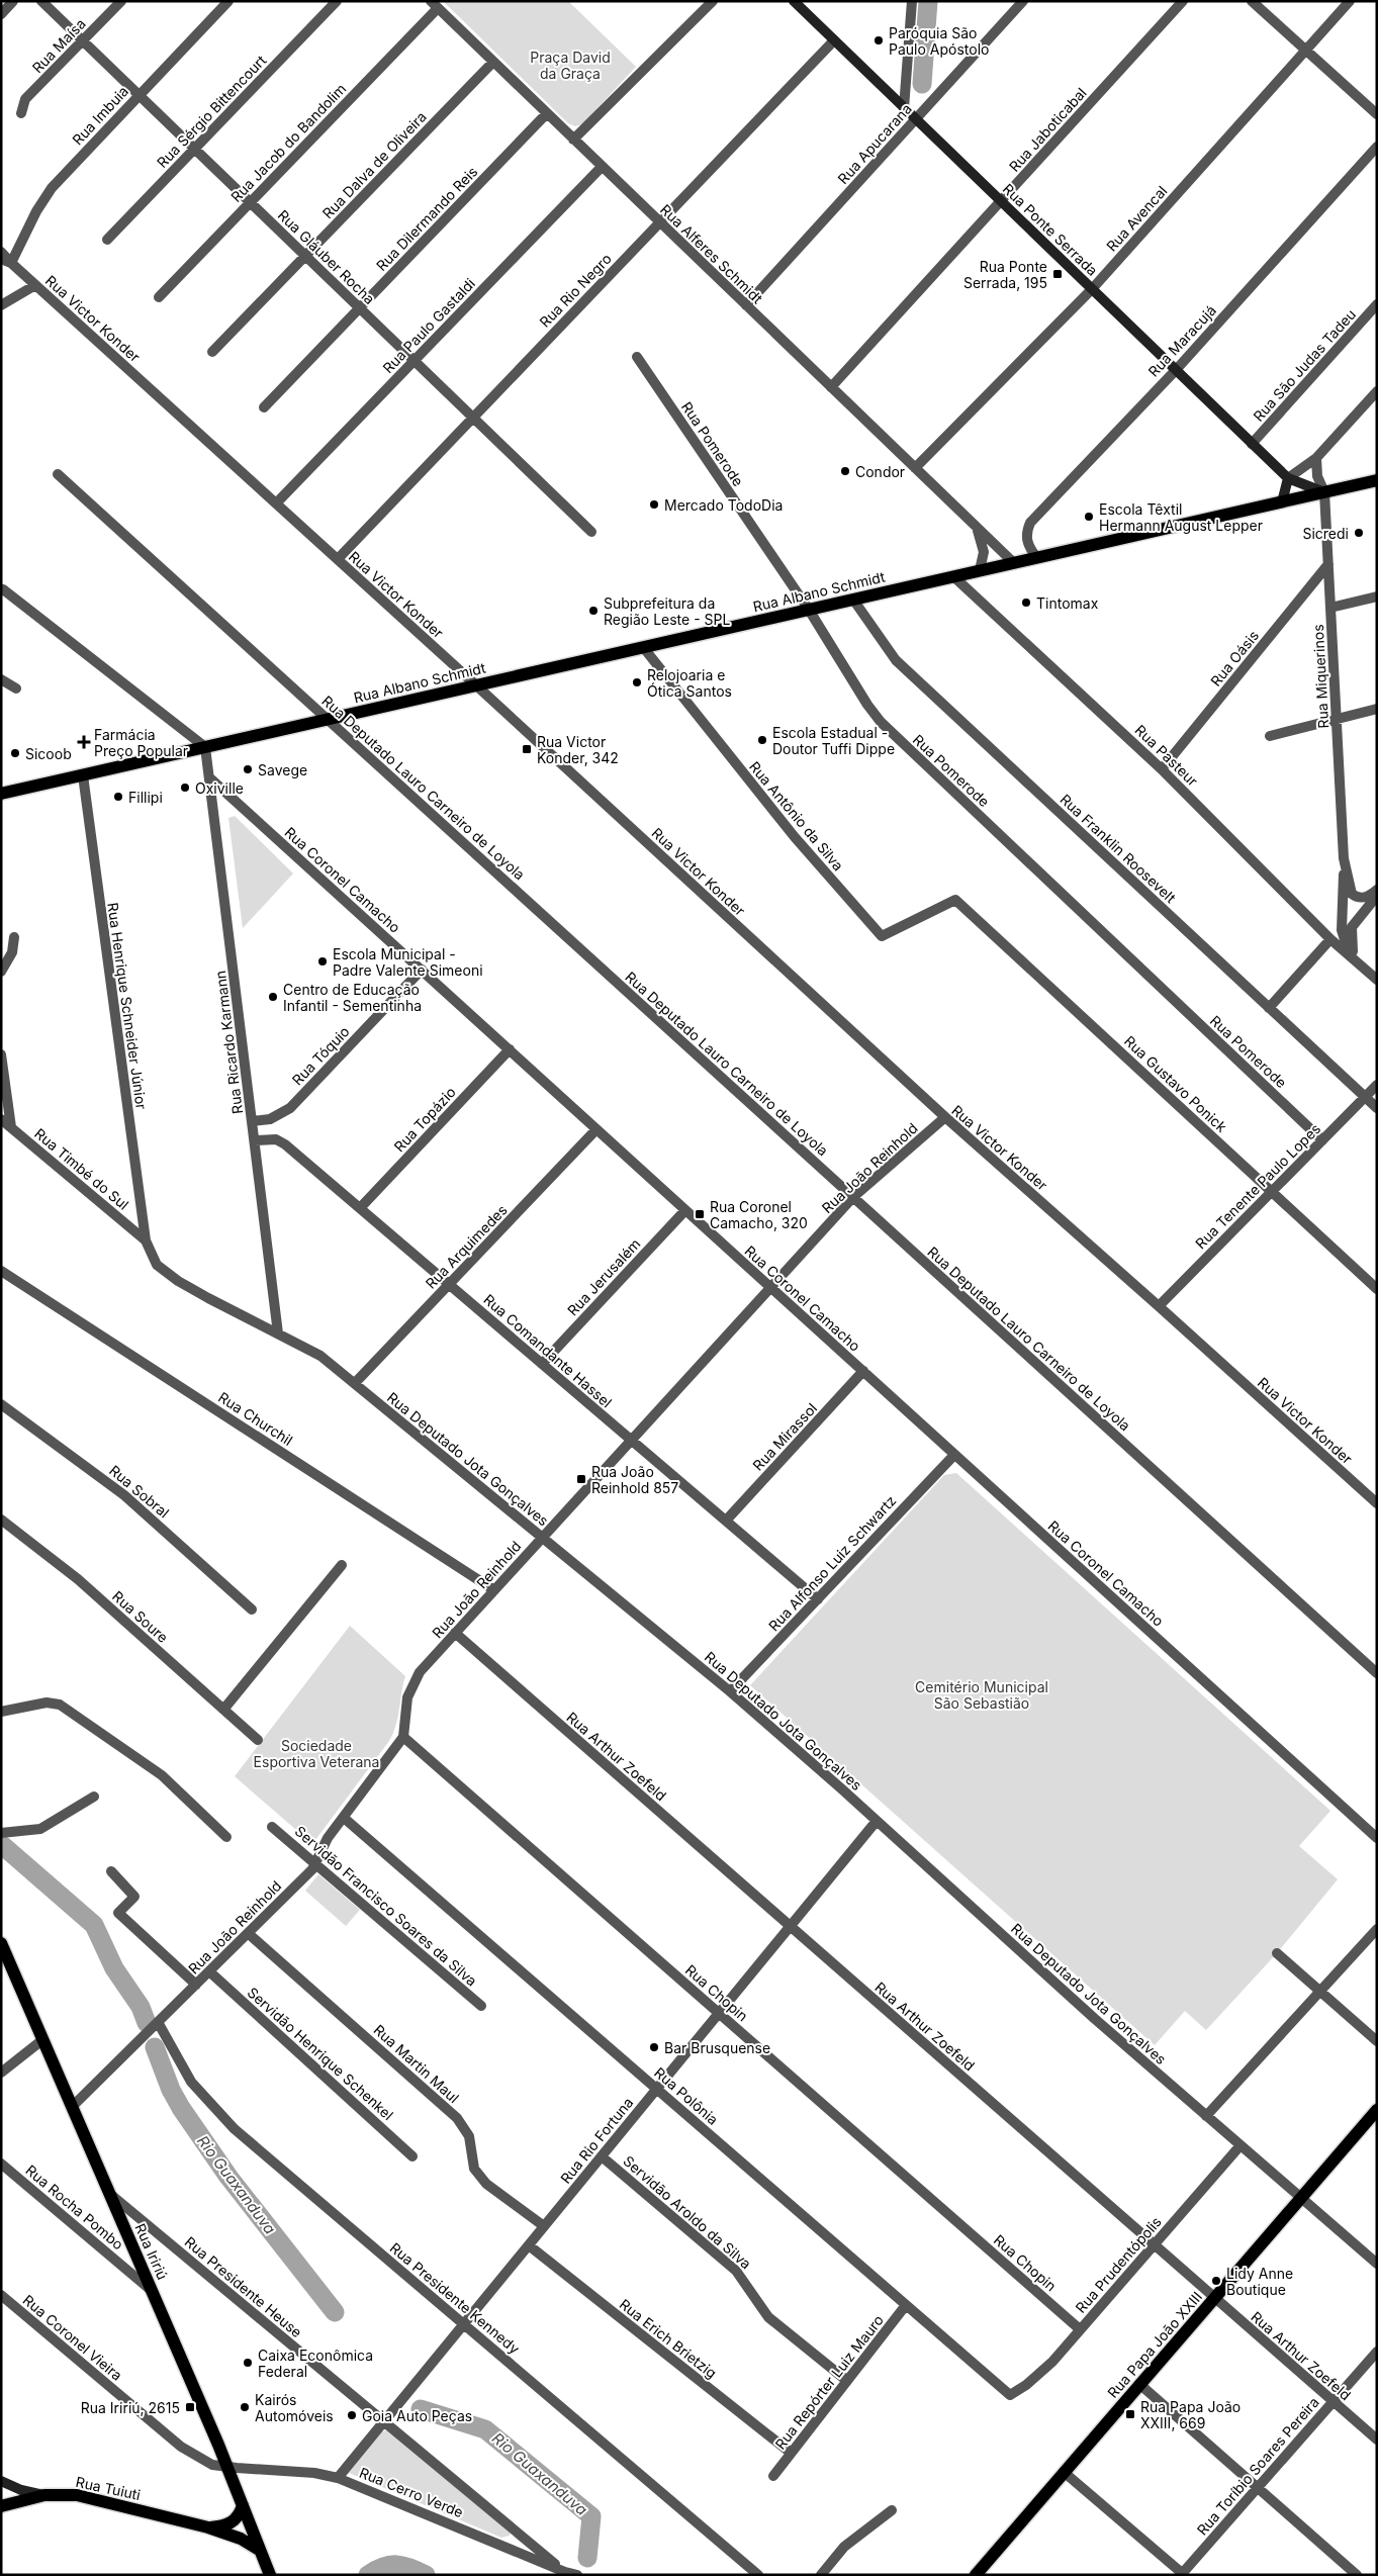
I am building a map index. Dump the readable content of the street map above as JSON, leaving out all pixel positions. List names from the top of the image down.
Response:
{
  "streets": {
    "main road": [
      "Rua Albano Schmidt",
      "Rua Iririú",
      "Rua Papa João XXIII",
      "Rua Tuiuti"
    ],
    "street": [
      "Rua Maísa",
      "Rua Sérgio Bittencourt",
      "Rua Imbuia",
      "Rua Jaboticabal",
      "Rua Jacob do Bandolim",
      "Rua Apucarana",
      "Rua Dalva de Oliveira",
      "Rua Dilermando Reis",
      "Rua Avencal",
      "Rua Ponte Serrada",
      "Rua Alferes Schmidt",
      "Rua Gláuber Rocha",
      "Rua Rio Negro",
      "Rua Victor Konder",
      "Rua Paulo Gastaldi",
      "Rua Maracujá",
      "Rua São Judas Tadeu",
      "Rua Pomerode",
      "Rua Oásis",
      "Rua Miquerinos",
      "Rua Pasteur",
      "Rua Deputado Lauro Carneiro de Loyola",
      "Rua Antônio da Silva",
      "Rua Franklin Roosevelt",
      "Rua Coronel Camacho",
      "Rua Henrique Schneider Júnior",
      "Rua Ricardo Karmann",
      "Rua Tóquio",
      "Rua Gustavo Ponick",
      "Rua Topázio",
      "Rua João Reinhold",
      "Rua Timbé do Sul",
      "Rua Tenente Paulo Lopes",
      "Rua Arquimedes",
      "Rua Jerusalém",
      "Rua Comandante Hassel",
      "Rua Churchil",
      "Rua Mirassol",
      "Rua Deputado Jota Gonçalves",
      "Rua Sobral",
      "Rua Alfonso Luiz Schwartz",
      "Rua Soure",
      "Rua Arthur Zoefeld",
      "Servidão Francisco Soares da Silva",
      "Rua Chopin",
      "Servidão Henrique Schenkel",
      "Rua Martin Maul",
      "Rua Polônia",
      "Rua Rio Fortuna",
      "Rua Rocha Pombo",
      "Servidão Aroldo da Silva",
      "Rua Prudentópolis",
      "Rua Presidente Heuse",
      "Rua Presidente Kennedy",
      "Rua Coronel Vieira",
      "Rua Erich Brietzig",
      "Rua Repórter Luiz Mauro",
      "Rua Toríbio Soares Pereira",
      "Rua Cerro Verde"
    ]
  },
  "crossings": [
    ["Rua Maísa", "Rua Gláuber Rocha"],
    ["Rua Sérgio Bittencourt", "Rua Gláuber Rocha"],
    ["Rua Imbuia", "Rua Gláuber Rocha"],
    ["Rua Imbuia", "Rua Victor Konder"],
    ["Rua Jaboticabal", "Rua Ponte Serrada"],
    ["Rua Jaboticabal", "Rua Alferes Schmidt"],
    ["Rua Jacob do Bandolim", "Rua Alferes Schmidt"],
    ["Rua Jacob do Bandolim", "Rua Gláuber Rocha"],
    ["Rua Apucarana", "Rua Ponte Serrada"],
    ["Rua Apucarana", "Rua Alferes Schmidt"],
    ["Rua Dalva de Oliveira", "Rua Alferes Schmidt"],
    ["Rua Dalva de Oliveira", "Rua Gláuber Rocha"],
    ["Rua Dilermando Reis", "Rua Alferes Schmidt"],
    ["Rua Dilermando Reis", "Rua Gláuber Rocha"],
    ["Rua Avencal", "Rua Ponte Serrada"],
    ["Rua Avencal", "Rua Alferes Schmidt"],
    ["Rua Ponte Serrada", "Rua Rio Negro"],
    ["Rua Ponte Serrada", "Rua Maracujá"],
    ["Rua Ponte Serrada", "Rua São Judas Tadeu"],
    ["Rua Ponte Serrada", "Rua Albano Schmidt"],
    ["Rua Ponte Serrada", "Rua Miquerinos"],
    ["Rua Alferes Schmidt", "Rua Rio Negro"],
    ["Rua Alferes Schmidt", "Rua Paulo Gastaldi"],
    ["Rua Alferes Schmidt", "Rua Albano Schmidt"],
    ["Rua Gláuber Rocha", "Rua Rio Negro"],
    ["Rua Gláuber Rocha", "Rua Paulo Gastaldi"],
    ["Rua Rio Negro", "Rua Victor Konder"],
    ["Rua Victor Konder", "Rua Paulo Gastaldi"],
    ["Rua Victor Konder", "Rua Albano Schmidt"],
    ["Rua Victor Konder", "Rua João Reinhold"],
    ["Rua Victor Konder", "Rua Tenente Paulo Lopes"],
    ["Rua Maracujá", "Rua Albano Schmidt"],
    ["Rua Pomerode", "Rua Albano Schmidt"],
    ["Rua Pomerode", "Rua Tenente Paulo Lopes"],
    ["Rua Albano Schmidt", "Rua Miquerinos"],
    ["Rua Albano Schmidt", "Rua Pasteur"],
    ["Rua Albano Schmidt", "Rua Deputado Lauro Carneiro de Loyola"],
    ["Rua Albano Schmidt", "Rua Antônio da Silva"],
    ["Rua Albano Schmidt", "Rua Franklin Roosevelt"],
    ["Rua Albano Schmidt", "Rua Henrique Schneider Júnior"],
    ["Rua Albano Schmidt", "Rua Ricardo Karmann"],
    ["Rua Oásis", "Rua Miquerinos"],
    ["Rua Oásis", "Rua Pasteur"],
    ["Rua Miquerinos", "Rua Pasteur"],
    ["Rua Deputado Lauro Carneiro de Loyola", "Rua João Reinhold"],
    ["Rua Antônio da Silva", "Rua Gustavo Ponick"],
    ["Rua Franklin Roosevelt", "Rua Tenente Paulo Lopes"],
    ["Rua Coronel Camacho", "Rua Ricardo Karmann"],
    ["Rua Coronel Camacho", "Rua Tóquio"],
    ["Rua Coronel Camacho", "Rua Topázio"],
    ["Rua Coronel Camacho", "Rua João Reinhold"],
    ["Rua Coronel Camacho", "Rua Arquimedes"],
    ["Rua Coronel Camacho", "Rua Jerusalém"],
    ["Rua Coronel Camacho", "Rua Mirassol"],
    ["Rua Coronel Camacho", "Rua Alfonso Luiz Schwartz"],
    ["Rua Henrique Schneider Júnior", "Rua Timbé do Sul"],
    ["Rua Henrique Schneider Júnior", "Rua Deputado Jota Gonçalves"],
    ["Rua Ricardo Karmann", "Rua Tóquio"],
    ["Rua Ricardo Karmann", "Rua Comandante Hassel"],
    ["Rua Ricardo Karmann", "Rua Deputado Jota Gonçalves"],
    ["Rua Gustavo Ponick", "Rua Tenente Paulo Lopes"],
    ["Rua Topázio", "Rua Comandante Hassel"],
    ["Rua João Reinhold", "Rua Comandante Hassel"],
    ["Rua João Reinhold", "Rua Churchil"],
    ["Rua João Reinhold", "Rua Deputado Jota Gonçalves"],
    ["Rua João Reinhold", "Rua Arthur Zoefeld"],
    ["Rua João Reinhold", "Servidão Francisco Soares da Silva"],
    ["Rua João Reinhold", "Rua Chopin"],
    ["Rua João Reinhold", "Servidão Henrique Schenkel"],
    ["Rua João Reinhold", "Rua Martin Maul"],
    ["Rua João Reinhold", "Rua Polônia"],
    ["Rua João Reinhold", "Rua Iririú"],
    ["Rua João Reinhold", "Rua Presidente Kennedy"],
    ["Rua Timbé do Sul", "Rua Deputado Jota Gonçalves"],
    ["Rua Arquimedes", "Rua Comandante Hassel"],
    ["Rua Arquimedes", "Rua Deputado Jota Gonçalves"],
    ["Rua Jerusalém", "Rua Comandante Hassel"],
    ["Rua Comandante Hassel", "Rua Mirassol"],
    ["Rua Comandante Hassel", "Rua Alfonso Luiz Schwartz"],
    ["Rua Deputado Jota Gonçalves", "Rua Alfonso Luiz Schwartz"],
    ["Rua Deputado Jota Gonçalves", "Rua Rio Fortuna"],
    ["Rua Deputado Jota Gonçalves", "Rua Prudentópolis"],
    ["Rua Deputado Jota Gonçalves", "Rua Papa João XXIII"],
    ["Rua Arthur Zoefeld", "Rua Rio Fortuna"],
    ["Rua Arthur Zoefeld", "Rua Prudentópolis"],
    ["Rua Arthur Zoefeld", "Rua Papa João XXIII"],
    ["Rua Arthur Zoefeld", "Rua Toríbio Soares Pereira"],
    ["Rua Chopin", "Rua Rio Fortuna"],
    ["Rua Chopin", "Rua Prudentópolis"],
    ["Rua Martin Maul", "Rua Rio Fortuna"],
    ["Rua Polônia", "Rua Rio Fortuna"],
    ["Rua Polônia", "Rua Prudentópolis"],
    ["Rua Polônia", "Rua Repórter Luiz Mauro"],
    ["Rua Rio Fortuna", "Servidão Aroldo da Silva"],
    ["Rua Rio Fortuna", "Rua Presidente Heuse"],
    ["Rua Rio Fortuna", "Rua Presidente Kennedy"],
    ["Rua Rio Fortuna", "Rua Erich Brietzig"],
    ["Rua Rio Fortuna", "Rua Cerro Verde"],
    ["Rua Rocha Pombo", "Rua Iririú"],
    ["Servidão Aroldo da Silva", "Rua Repórter Luiz Mauro"],
    ["Rua Iririú", "Rua Presidente Heuse"],
    ["Rua Iririú", "Rua Coronel Vieira"],
    ["Rua Iririú", "Rua Tuiuti"],
    ["Rua Iririú", "Rua Cerro Verde"],
    ["Rua Presidente Heuse", "Rua Cerro Verde"],
    ["Rua Coronel Vieira", "Rua Cerro Verde"],
    ["Rua Erich Brietzig", "Rua Repórter Luiz Mauro"]
  ],
  "water": ["Rio Guaxanduva"],
  "parks": ["Praça David da Graça", "Cemitério Municipal São Sebastião", "Sociedade Esportiva Veterana"],
  "places": {
    "other": [
      "Paróquia São Paulo Apóstolo",
      "Condor",
      "Mercado TodoDia",
      "Escola Têxtil Hermann August Lepper",
      "Sicredi",
      "Tintomax",
      "Subprefeitura da Região Leste - SPL",
      "Relojoaria e Ótica Santos",
      "Escola Estadual - Doutor Tuffi Dippe",
      "Sicoob",
      "Savege",
      "Oxiville",
      "Fillipi",
      "Escola Municipal - Padre Valente Simeoni",
      "Centro de Educação Infantil - Sementinha",
      "Bar Brusquense",
      "Lidy Anne Boutique",
      "Caixa Econômica Federal",
      "Kairós Automóveis",
      "Goia Auto Peças"
    ],
    "transit": [
      "Rua Ponte Serrada, 195",
      "Rua Victor Konder, 342",
      "Rua Coronel Camacho, 320",
      "Rua João Reinhold 857",
      "Rua Iririú, 2615",
      "Rua Papa João XXIII, 669"
    ],
    "health": ["Farmácia Preço Popular"]
  }
}
